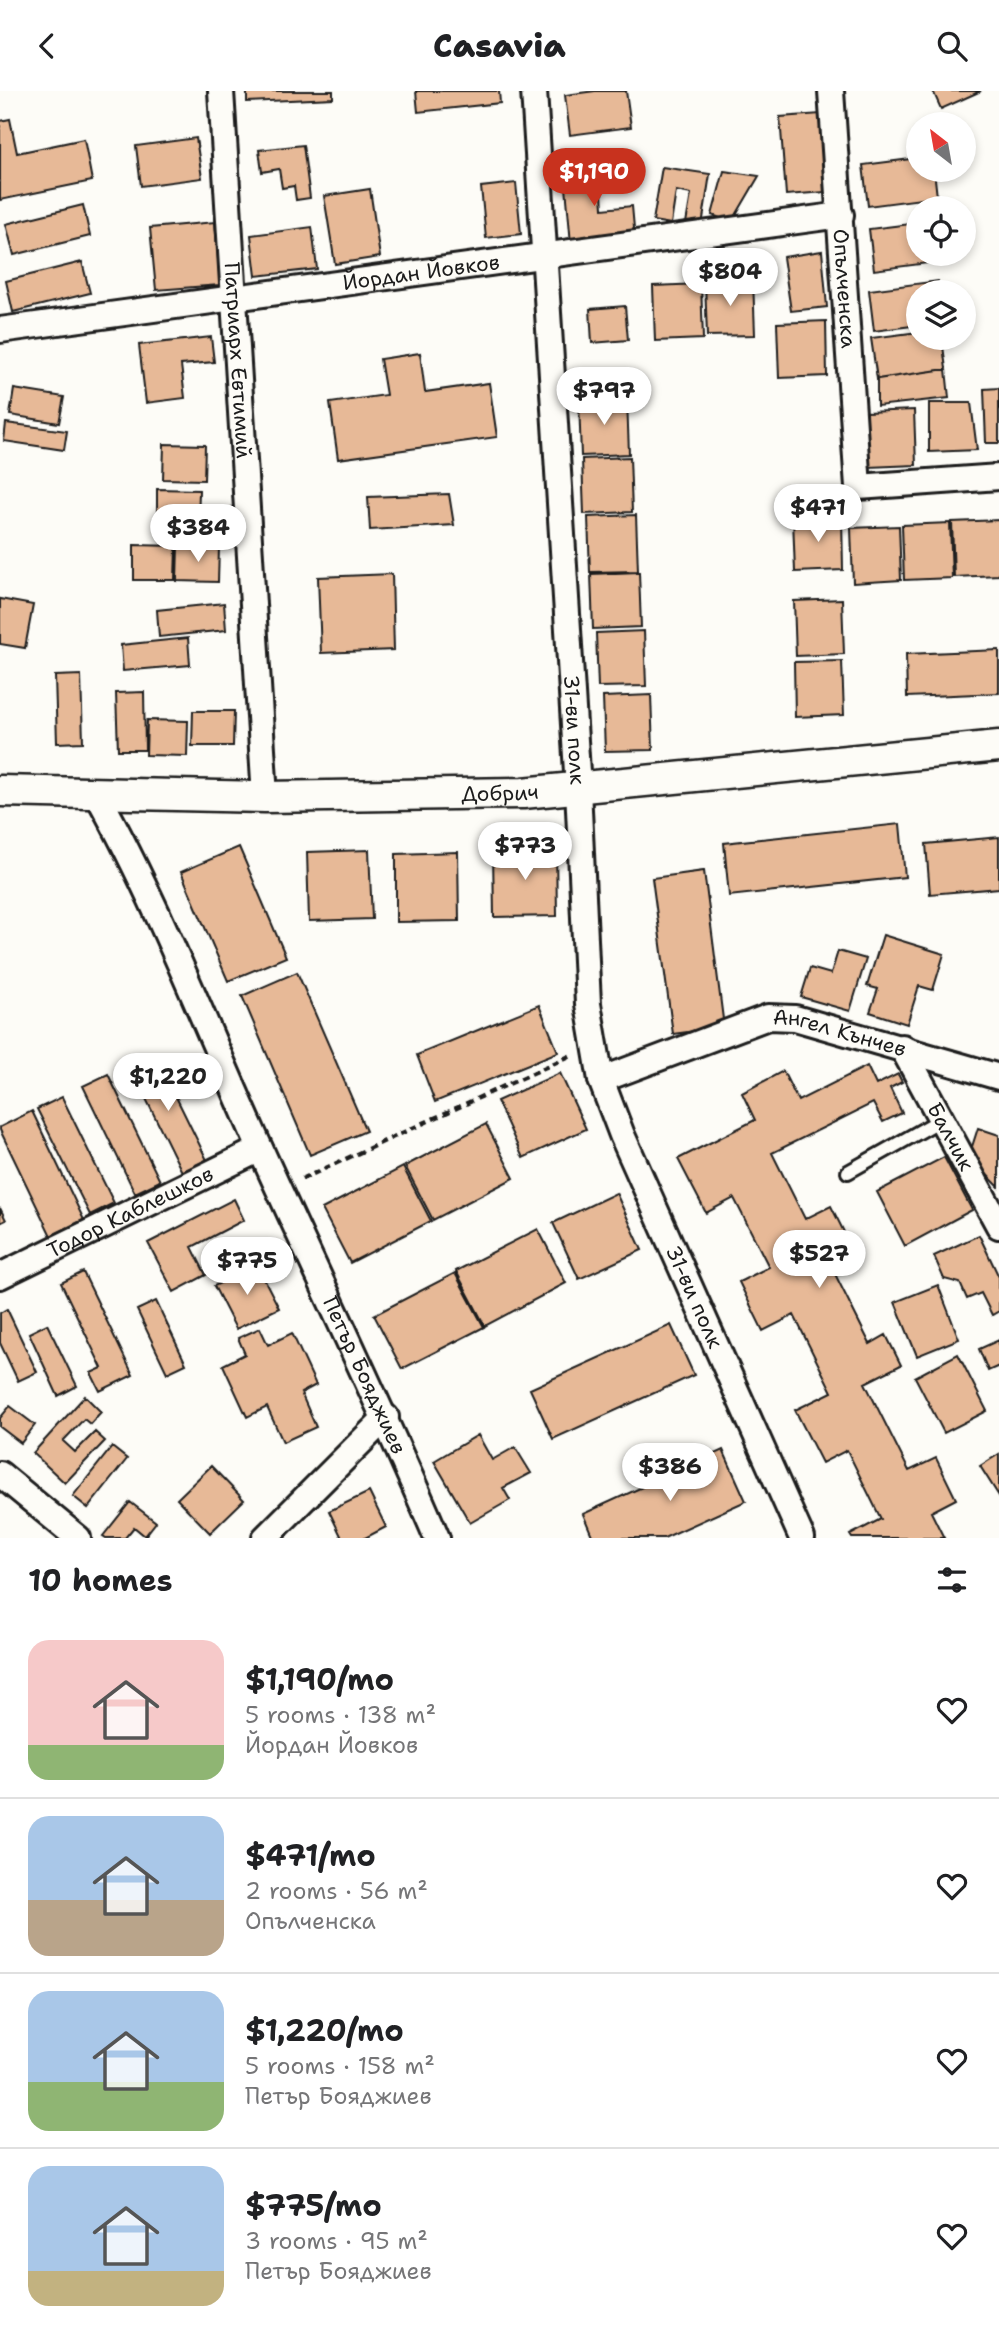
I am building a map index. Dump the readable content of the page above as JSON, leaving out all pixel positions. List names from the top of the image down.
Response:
{
  "streets": {
    "street": [
      "Йордан Йовков",
      "Опълченска",
      "Патриарх Евтимий",
      "31-ви полк",
      "Добрич",
      "Ангел Кънчев",
      "Балчик",
      "Тодор Каблешков",
      "Петър Бояджиев"
    ]
  },
  "crossings": [
    ["Йордан Йовков", "Опълченска"],
    ["Йордан Йовков", "Патриарх Евтимий"],
    ["Йордан Йовков", "31-ви полк"],
    ["Патриарх Евтимий", "Добрич"],
    ["31-ви полк", "Добрич"],
    ["31-ви полк", "Ангел Кънчев"],
    ["Добрич", "Петър Бояджиев"],
    ["Ангел Кънчев", "Балчик"],
    ["Тодор Каблешков", "Петър Бояджиев"]
  ],
  "north": "top left",
  "page": {
    "header": "Casavia",
    "price": [
      "$1,190",
      "$804",
      "$797",
      "$471",
      "$384",
      "$773",
      "$1,220",
      "$527",
      "$775",
      "$386"
    ],
    "heading": "10 homes",
    "list": [
      {
        "name": "$1,190/mo",
        "note": "5 rooms · 138 m² · Йордан Йовков"
      },
      {
        "name": "$471/mo",
        "note": "2 rooms · 56 m² · Опълченска"
      },
      {
        "name": "$1,220/mo",
        "note": "5 rooms · 158 m² · Петър Бояджиев"
      },
      {
        "name": "$775/mo",
        "note": "3 rooms · 95 m² · Петър Бояджиев"
      }
    ]
  }
}
